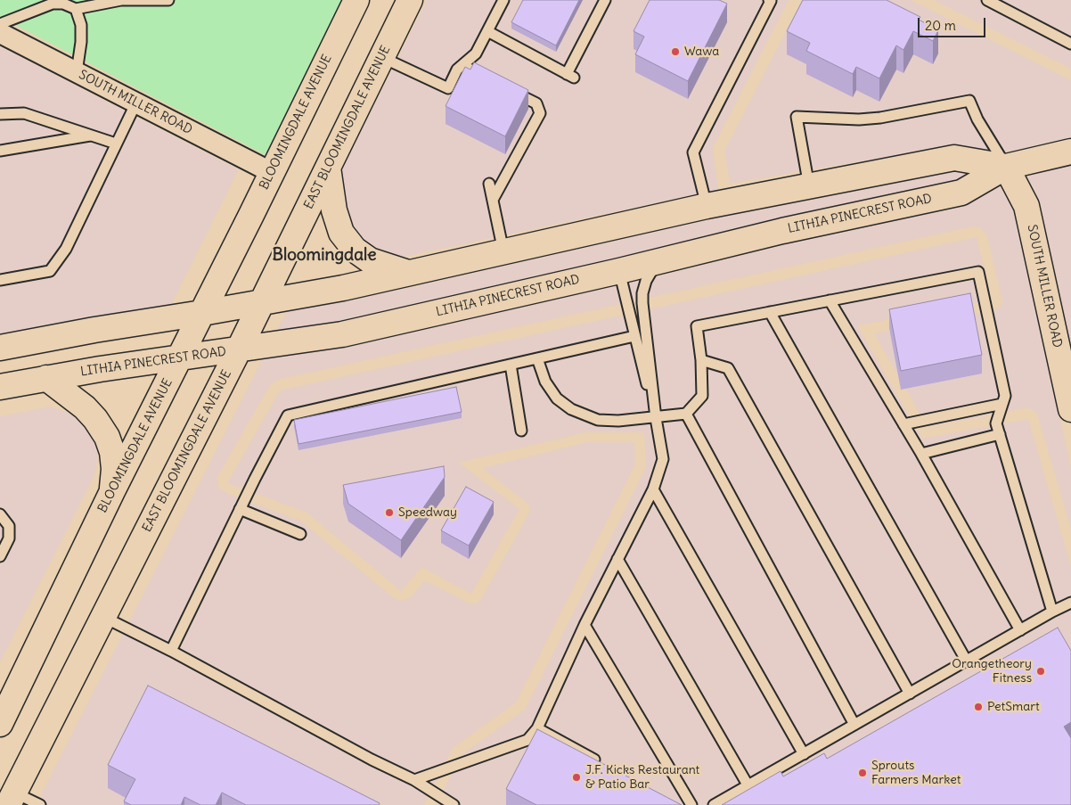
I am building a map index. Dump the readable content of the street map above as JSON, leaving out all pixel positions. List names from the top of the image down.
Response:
{
  "streets": {
    "main road": [
      "SOUTH MILLER ROAD",
      "BLOOMINGDALE AVENUE",
      "EAST BLOOMINGDALE AVENUE",
      "LITHIA PINECREST ROAD"
    ]
  },
  "crossings": [
    ["SOUTH MILLER ROAD", "BLOOMINGDALE AVENUE"],
    ["SOUTH MILLER ROAD", "LITHIA PINECREST ROAD"],
    ["BLOOMINGDALE AVENUE", "LITHIA PINECREST ROAD"],
    ["EAST BLOOMINGDALE AVENUE", "LITHIA PINECREST ROAD"]
  ],
  "districts": ["Bloomingdale"],
  "places": [
    "Wawa",
    "Speedway",
    "Orangetheory Fitness",
    "PetSmart",
    "Sprouts Farmers Market",
    "J.F. Kicks Restaurant & Patio Bar"
  ],
  "scale_bar": "20 m"
}
